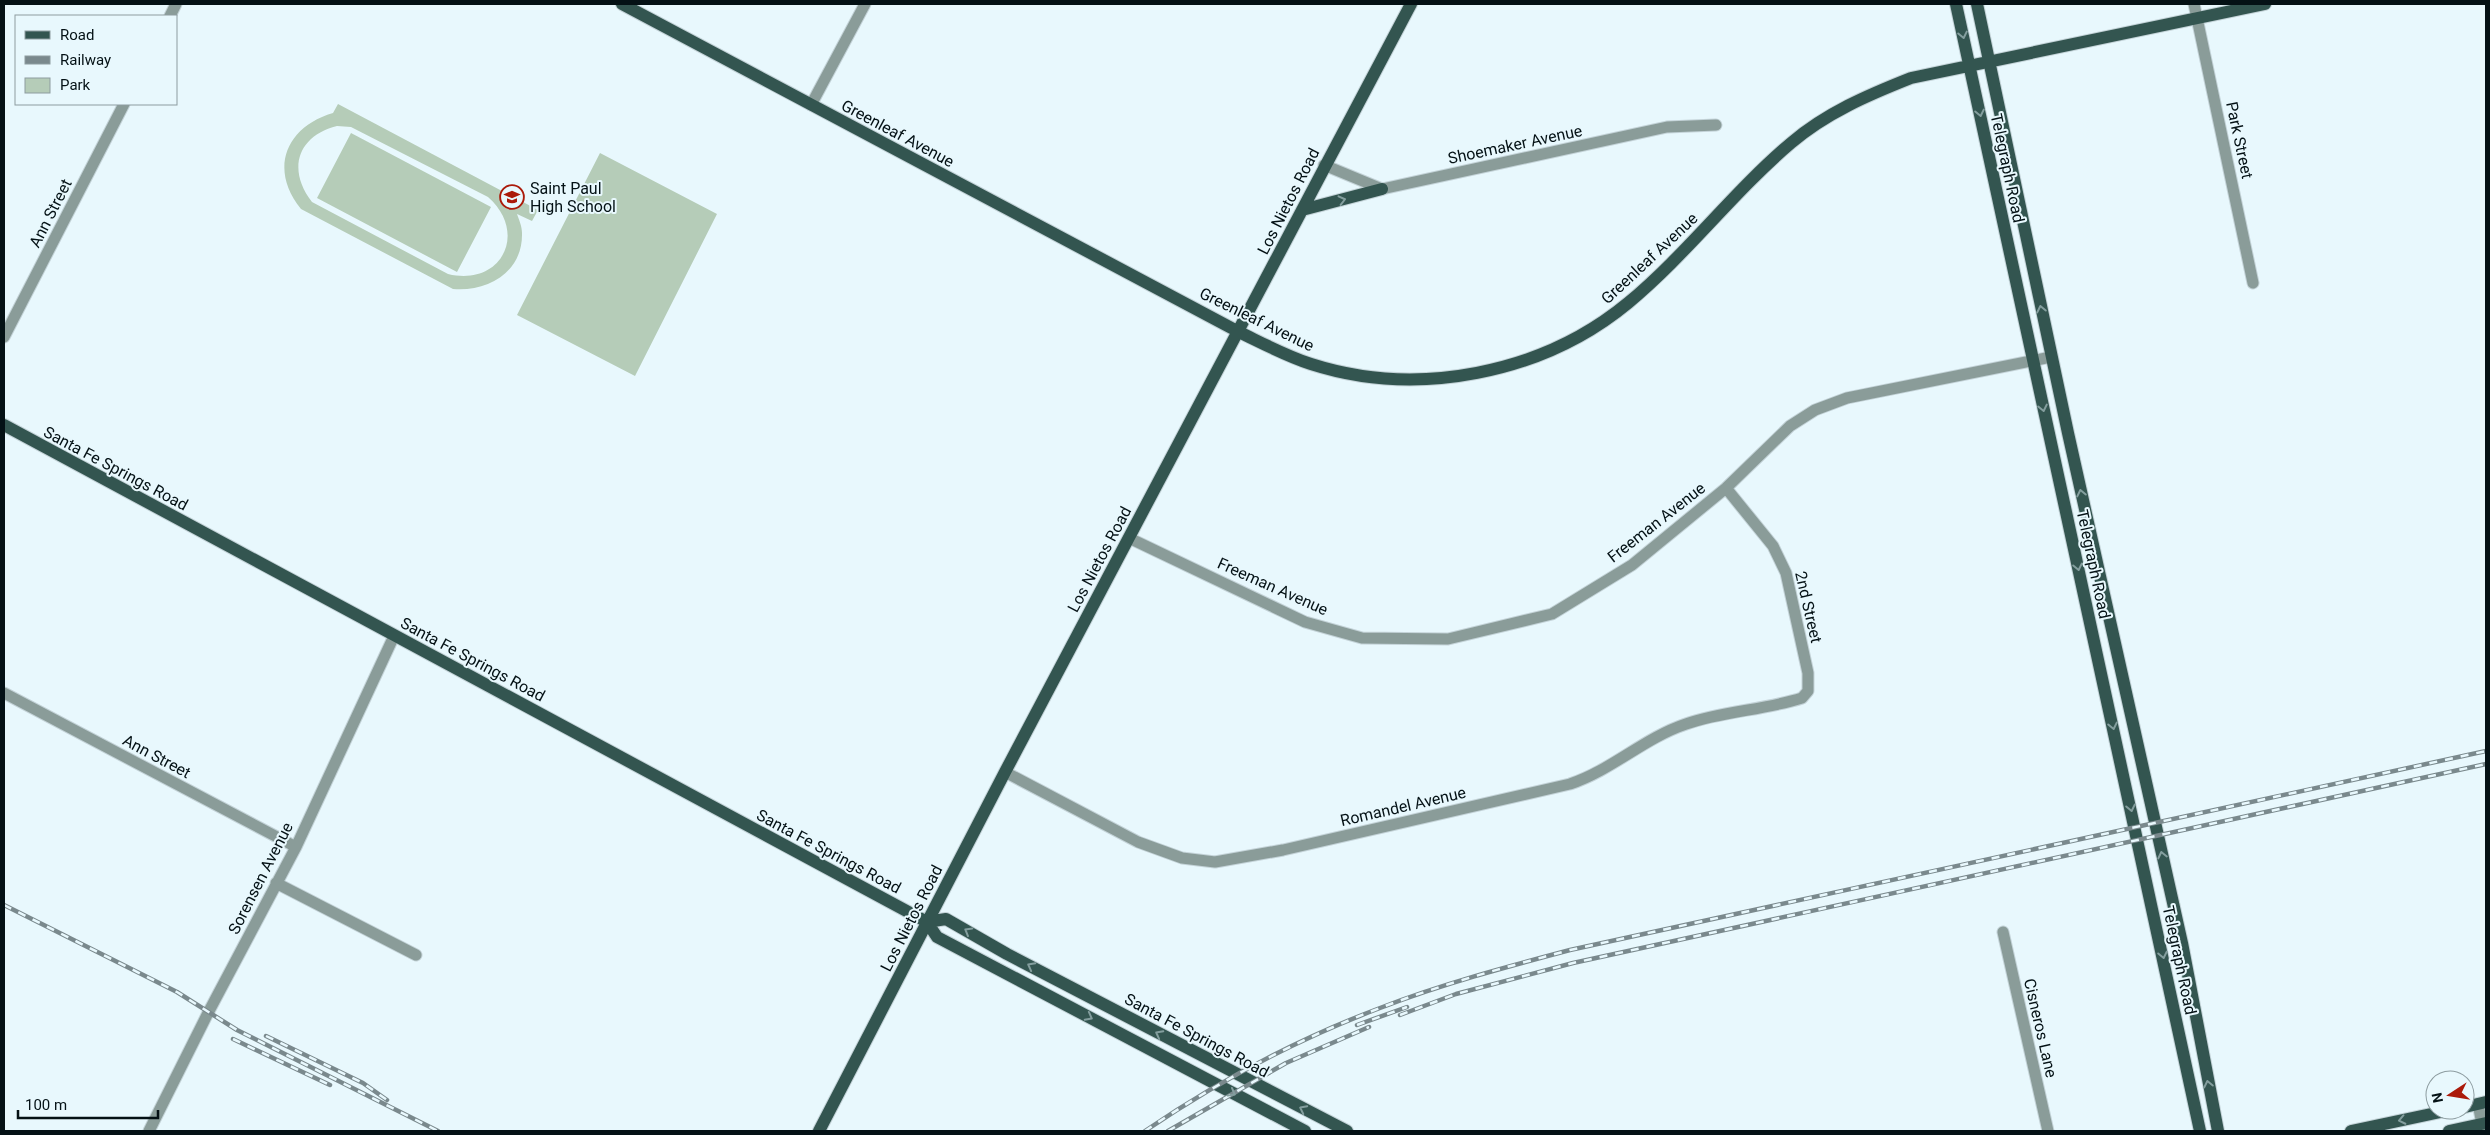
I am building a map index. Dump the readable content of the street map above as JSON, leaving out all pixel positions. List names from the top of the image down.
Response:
{
  "streets": {
    "main road": [
      "Greenleaf Avenue",
      "Telegraph Road",
      "Los Nietos Road",
      "Santa Fe Springs Road"
    ],
    "street": [
      "Park Street",
      "Shoemaker Avenue",
      "Ann Street",
      "Freeman Avenue",
      "2nd Street",
      "Romandel Avenue",
      "Sorensen Avenue",
      "Cisneros Lane"
    ]
  },
  "crossings": [
    ["Greenleaf Avenue", "Telegraph Road"],
    ["Greenleaf Avenue", "Los Nietos Road"],
    ["Telegraph Road", "Freeman Avenue"],
    ["Los Nietos Road", "Santa Fe Springs Road"],
    ["Los Nietos Road", "Freeman Avenue"],
    ["Los Nietos Road", "Romandel Avenue"],
    ["Ann Street", "Sorensen Avenue"],
    ["Santa Fe Springs Road", "Sorensen Avenue"],
    ["Freeman Avenue", "2nd Street"],
    ["2nd Street", "Romandel Avenue"]
  ],
  "places": {
    "school or university": ["Saint Paul High School"]
  },
  "legend": ["Road", "Railway", "Park"],
  "scale_bar": "100 m",
  "north": "left"
}
